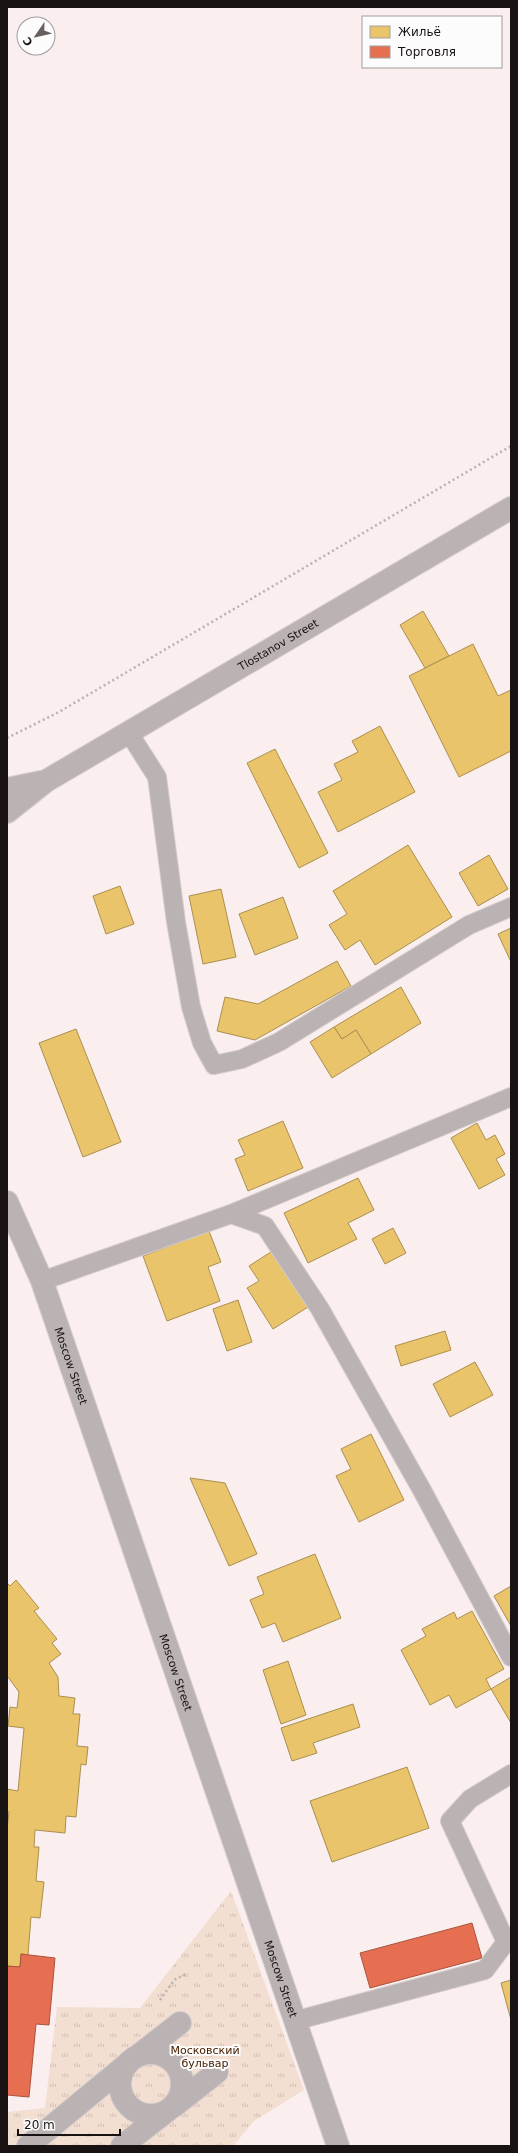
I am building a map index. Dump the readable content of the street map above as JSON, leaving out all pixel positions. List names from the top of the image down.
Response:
{
  "streets": {
    "main road": ["Tlostanov Street"],
    "street": ["Moscow Street"]
  },
  "parks": ["Московский бульвар"],
  "legend": ["Жильё", "Торговля"],
  "scale_bar": "20 m",
  "north": "bottom left"
}
